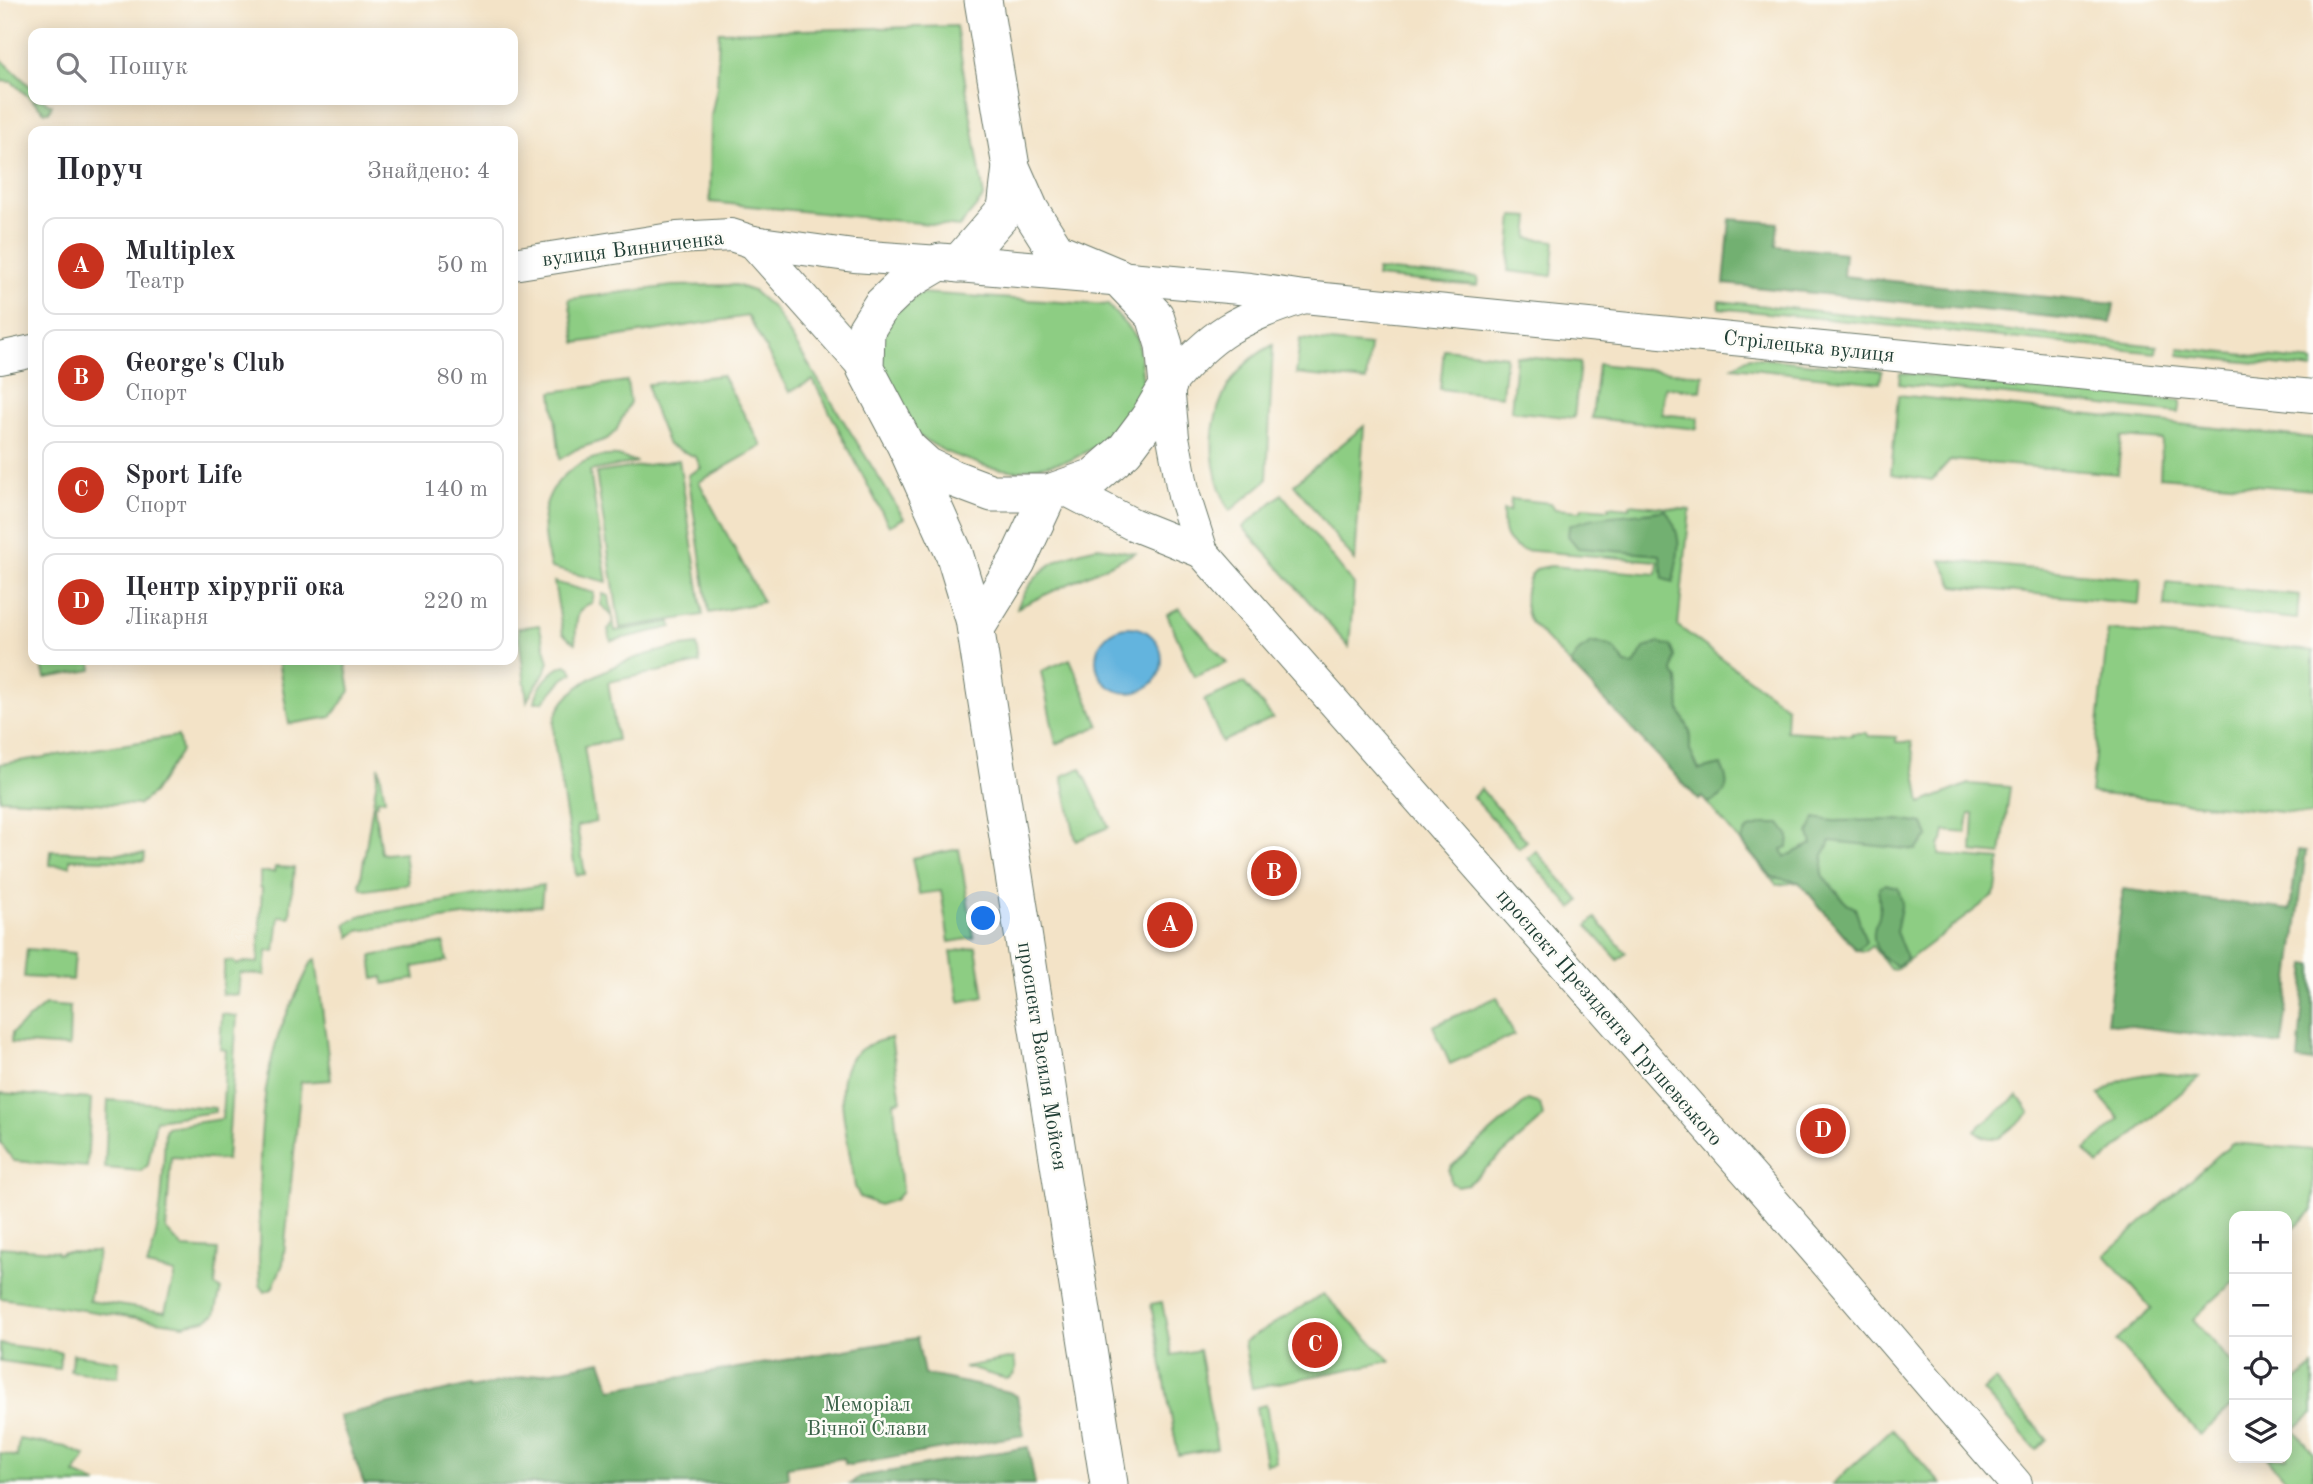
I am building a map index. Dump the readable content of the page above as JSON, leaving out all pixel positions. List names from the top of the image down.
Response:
{
  "streets": {
    "main road": ["проспект Василя Мойсея"],
    "street": ["вулиця Винниченка", "Стрілецька вулиця", "проспект Президента Грушевського"]
  },
  "parks": ["Меморіал Вічної Слави"],
  "page": {
    "search": "Пошук",
    "heading": ["Поруч", "Знайдено: 4"],
    "list": [
      {
        "mark": "A",
        "name": "Multiplex",
        "note": "Театр",
        "value": "50 m"
      },
      {
        "mark": "B",
        "name": "George's Club",
        "note": "Спорт",
        "value": "80 m"
      },
      {
        "mark": "C",
        "name": "Sport Life",
        "note": "Спорт",
        "value": "140 m"
      },
      {
        "mark": "D",
        "name": "Центр хірургії ока",
        "note": "Лікарня",
        "value": "220 m"
      }
    ],
    "pins": [
      "B",
      "A",
      "D",
      "C"
    ],
    "map_buttons": ["+", "−"]
  }
}
